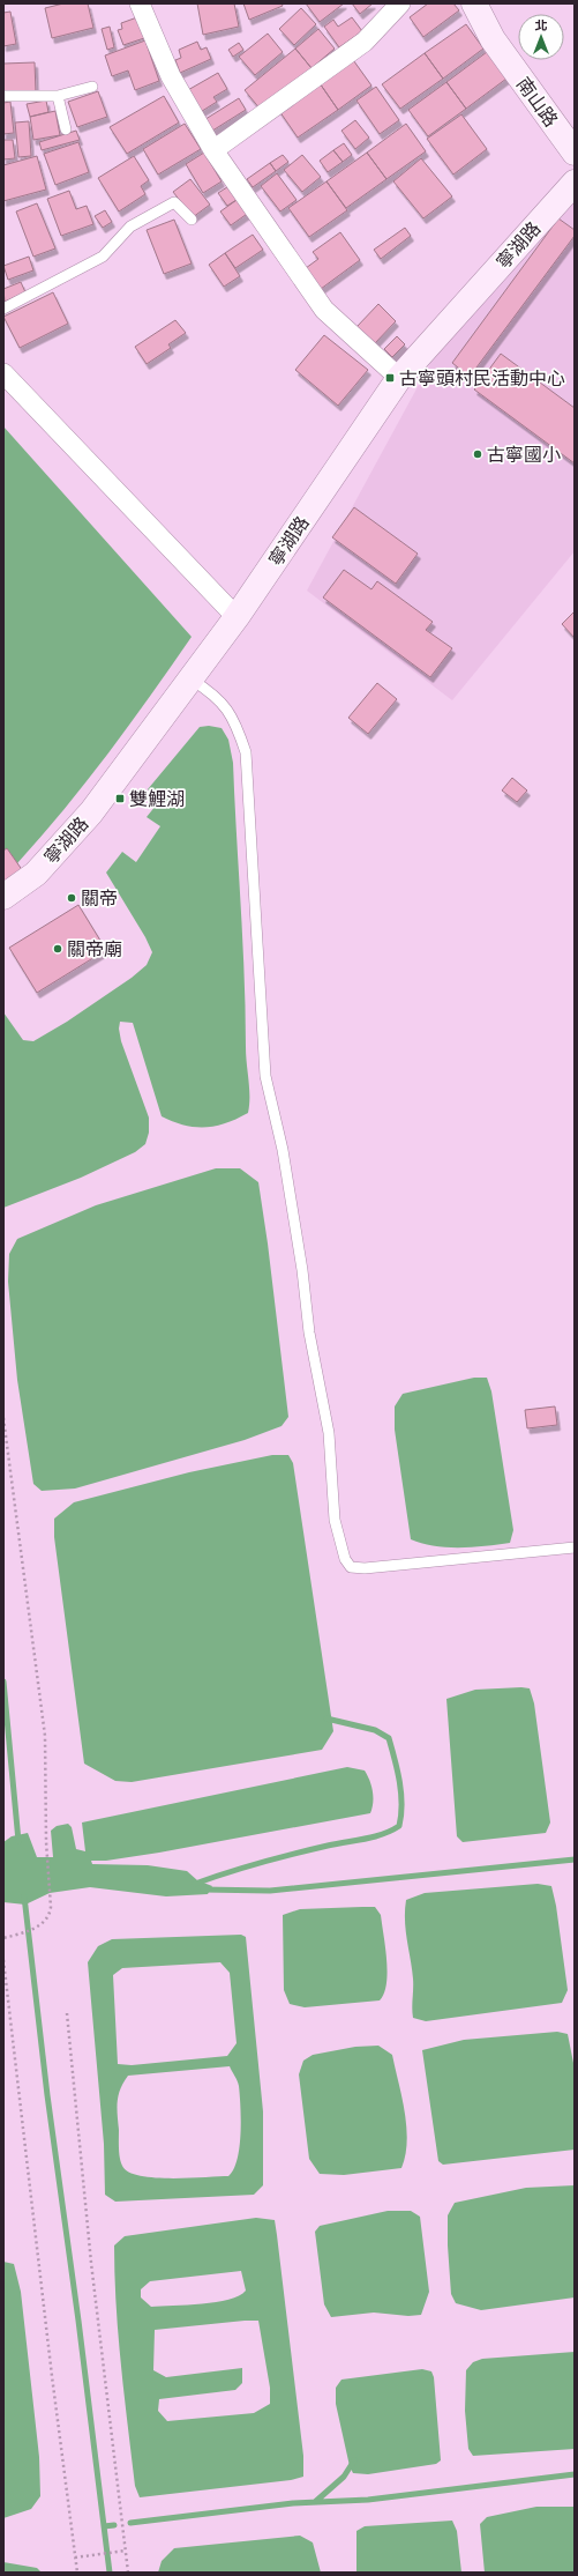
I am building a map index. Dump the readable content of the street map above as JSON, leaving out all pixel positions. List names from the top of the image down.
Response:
{
  "streets": {
    "main road": ["南山路", "寧湖路"]
  },
  "places": {
    "transit": ["古寧頭村民活動中心", "雙鯉湖"],
    "other": ["古寧國小", "關帝", "關帝廟"]
  },
  "north": "top"
}
